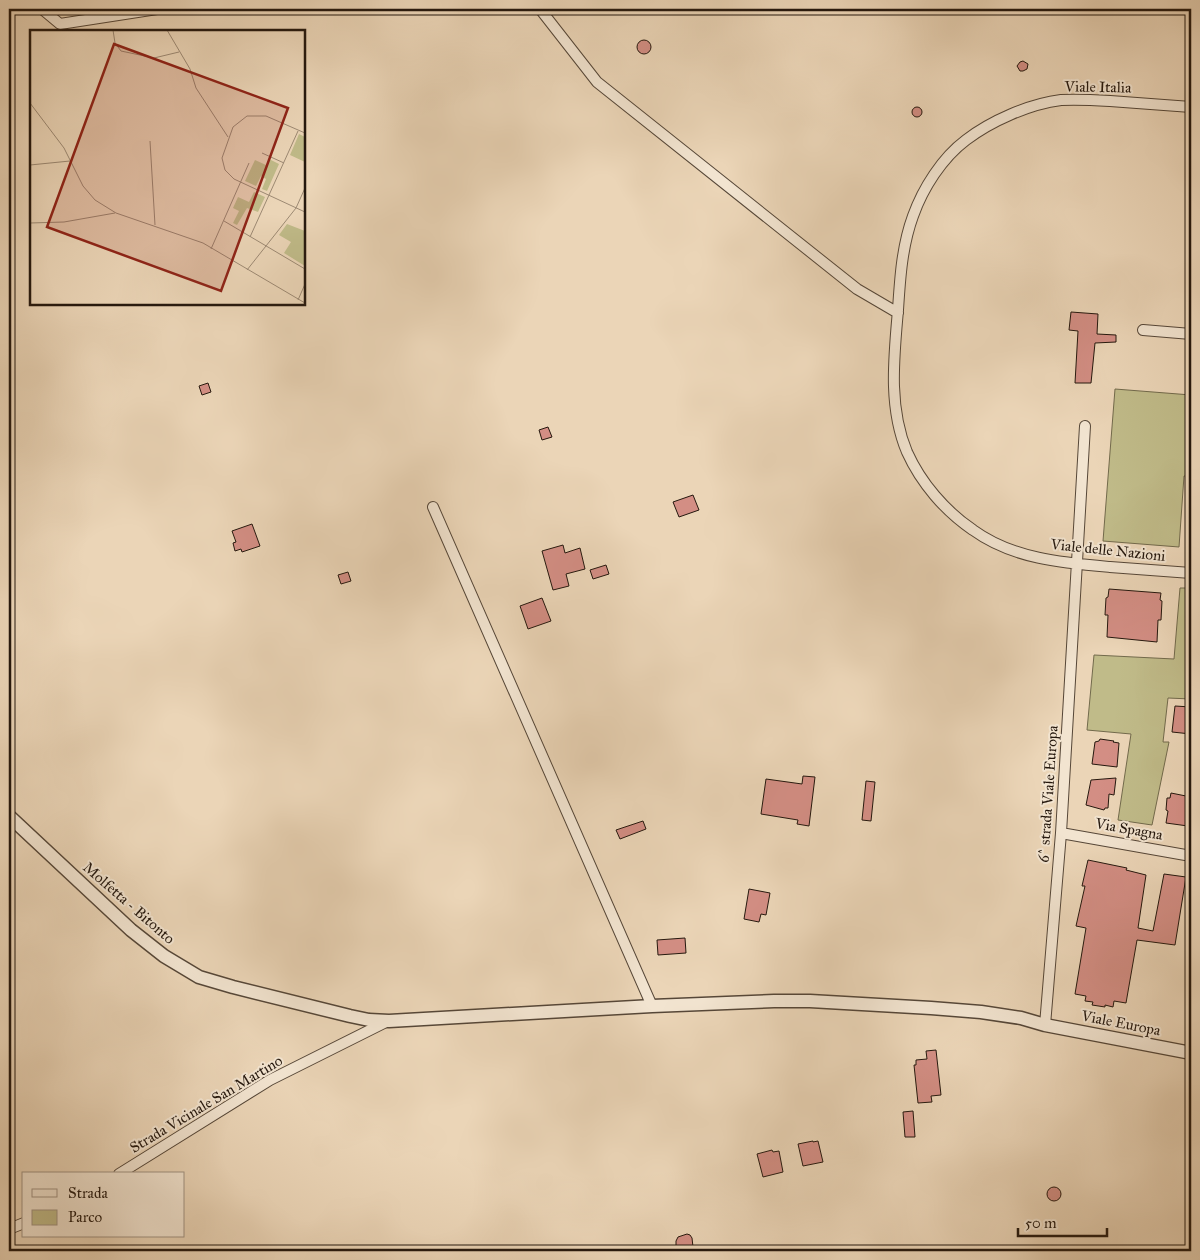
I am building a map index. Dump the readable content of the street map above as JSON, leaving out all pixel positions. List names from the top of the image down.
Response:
{
  "streets": {
    "street": [
      "Viale Italia",
      "Viale delle Nazioni",
      "6^ strada Viale Europa",
      "Via Spagna",
      "Molfetta - Bitonto",
      "Viale Europa",
      "Strada Vicinale San Martino"
    ]
  },
  "crossings": [
    ["Viale Italia", "Viale delle Nazioni"],
    ["Viale delle Nazioni", "6^ strada Viale Europa"],
    ["6^ strada Viale Europa", "Via Spagna"],
    ["6^ strada Viale Europa", "Viale Europa"],
    ["Molfetta - Bitonto", "Viale Europa"],
    ["Molfetta - Bitonto", "Strada Vicinale San Martino"]
  ],
  "legend": ["Strada", "Parco"],
  "scale_bar": "50 m"
}
